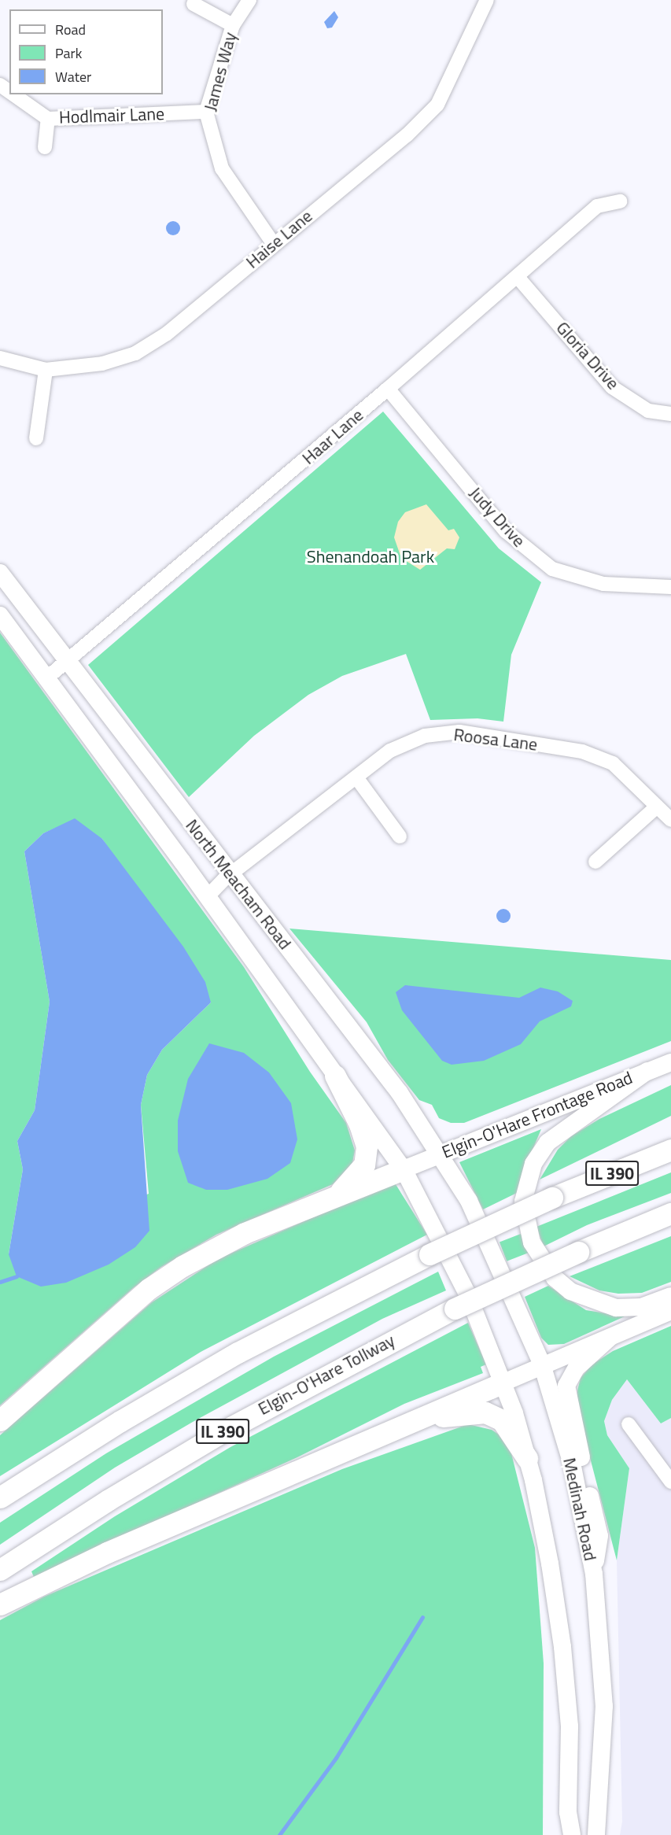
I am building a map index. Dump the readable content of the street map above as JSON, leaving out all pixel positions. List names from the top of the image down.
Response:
{
  "streets": {
    "highway": ["IL 390", "Elgin-O'Hare Tollway"],
    "main road": ["North Meacham Road", "Elgin-O'Hare Frontage Road", "Medinah Road"],
    "street": [
      "James Way",
      "Hodlmair Lane",
      "Haise Lane",
      "Gloria Drive",
      "Haar Lane",
      "Judy Drive",
      "Roosa Lane"
    ]
  },
  "crossings": [
    ["James Way", "Hodlmair Lane"],
    ["James Way", "Haise Lane"],
    ["Gloria Drive", "Haar Lane"],
    ["Haar Lane", "Judy Drive"],
    ["Haar Lane", "North Meacham Road"],
    ["Roosa Lane", "North Meacham Road"],
    ["North Meacham Road", "Elgin-O'Hare Frontage Road"],
    ["North Meacham Road", "Medinah Road"]
  ],
  "parks": ["Shenandoah Park"],
  "legend": ["Road", "Park", "Water"]
}
